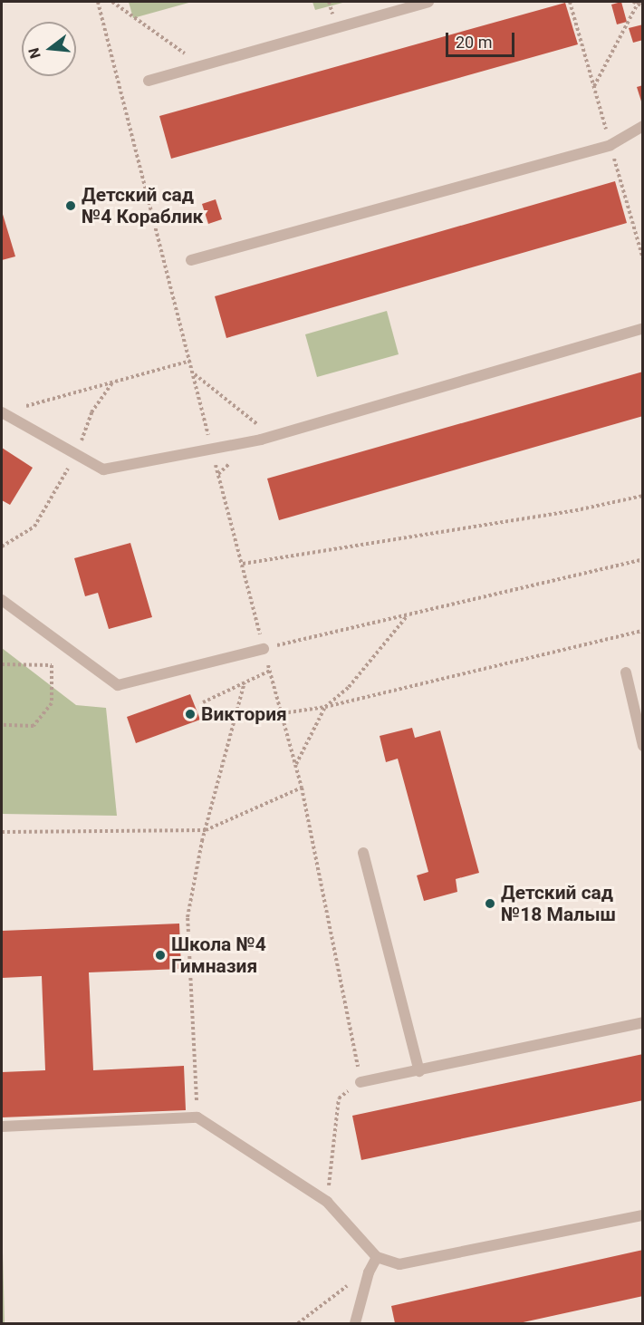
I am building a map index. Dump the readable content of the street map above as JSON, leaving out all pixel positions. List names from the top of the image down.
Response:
{
  "places": [
    "Детский сад №4 Кораблик",
    "Виктория",
    "Детский сад №18 Малыш",
    "Школа №4 Гимназия"
  ],
  "scale_bar": "20 m",
  "north": "left"
}
